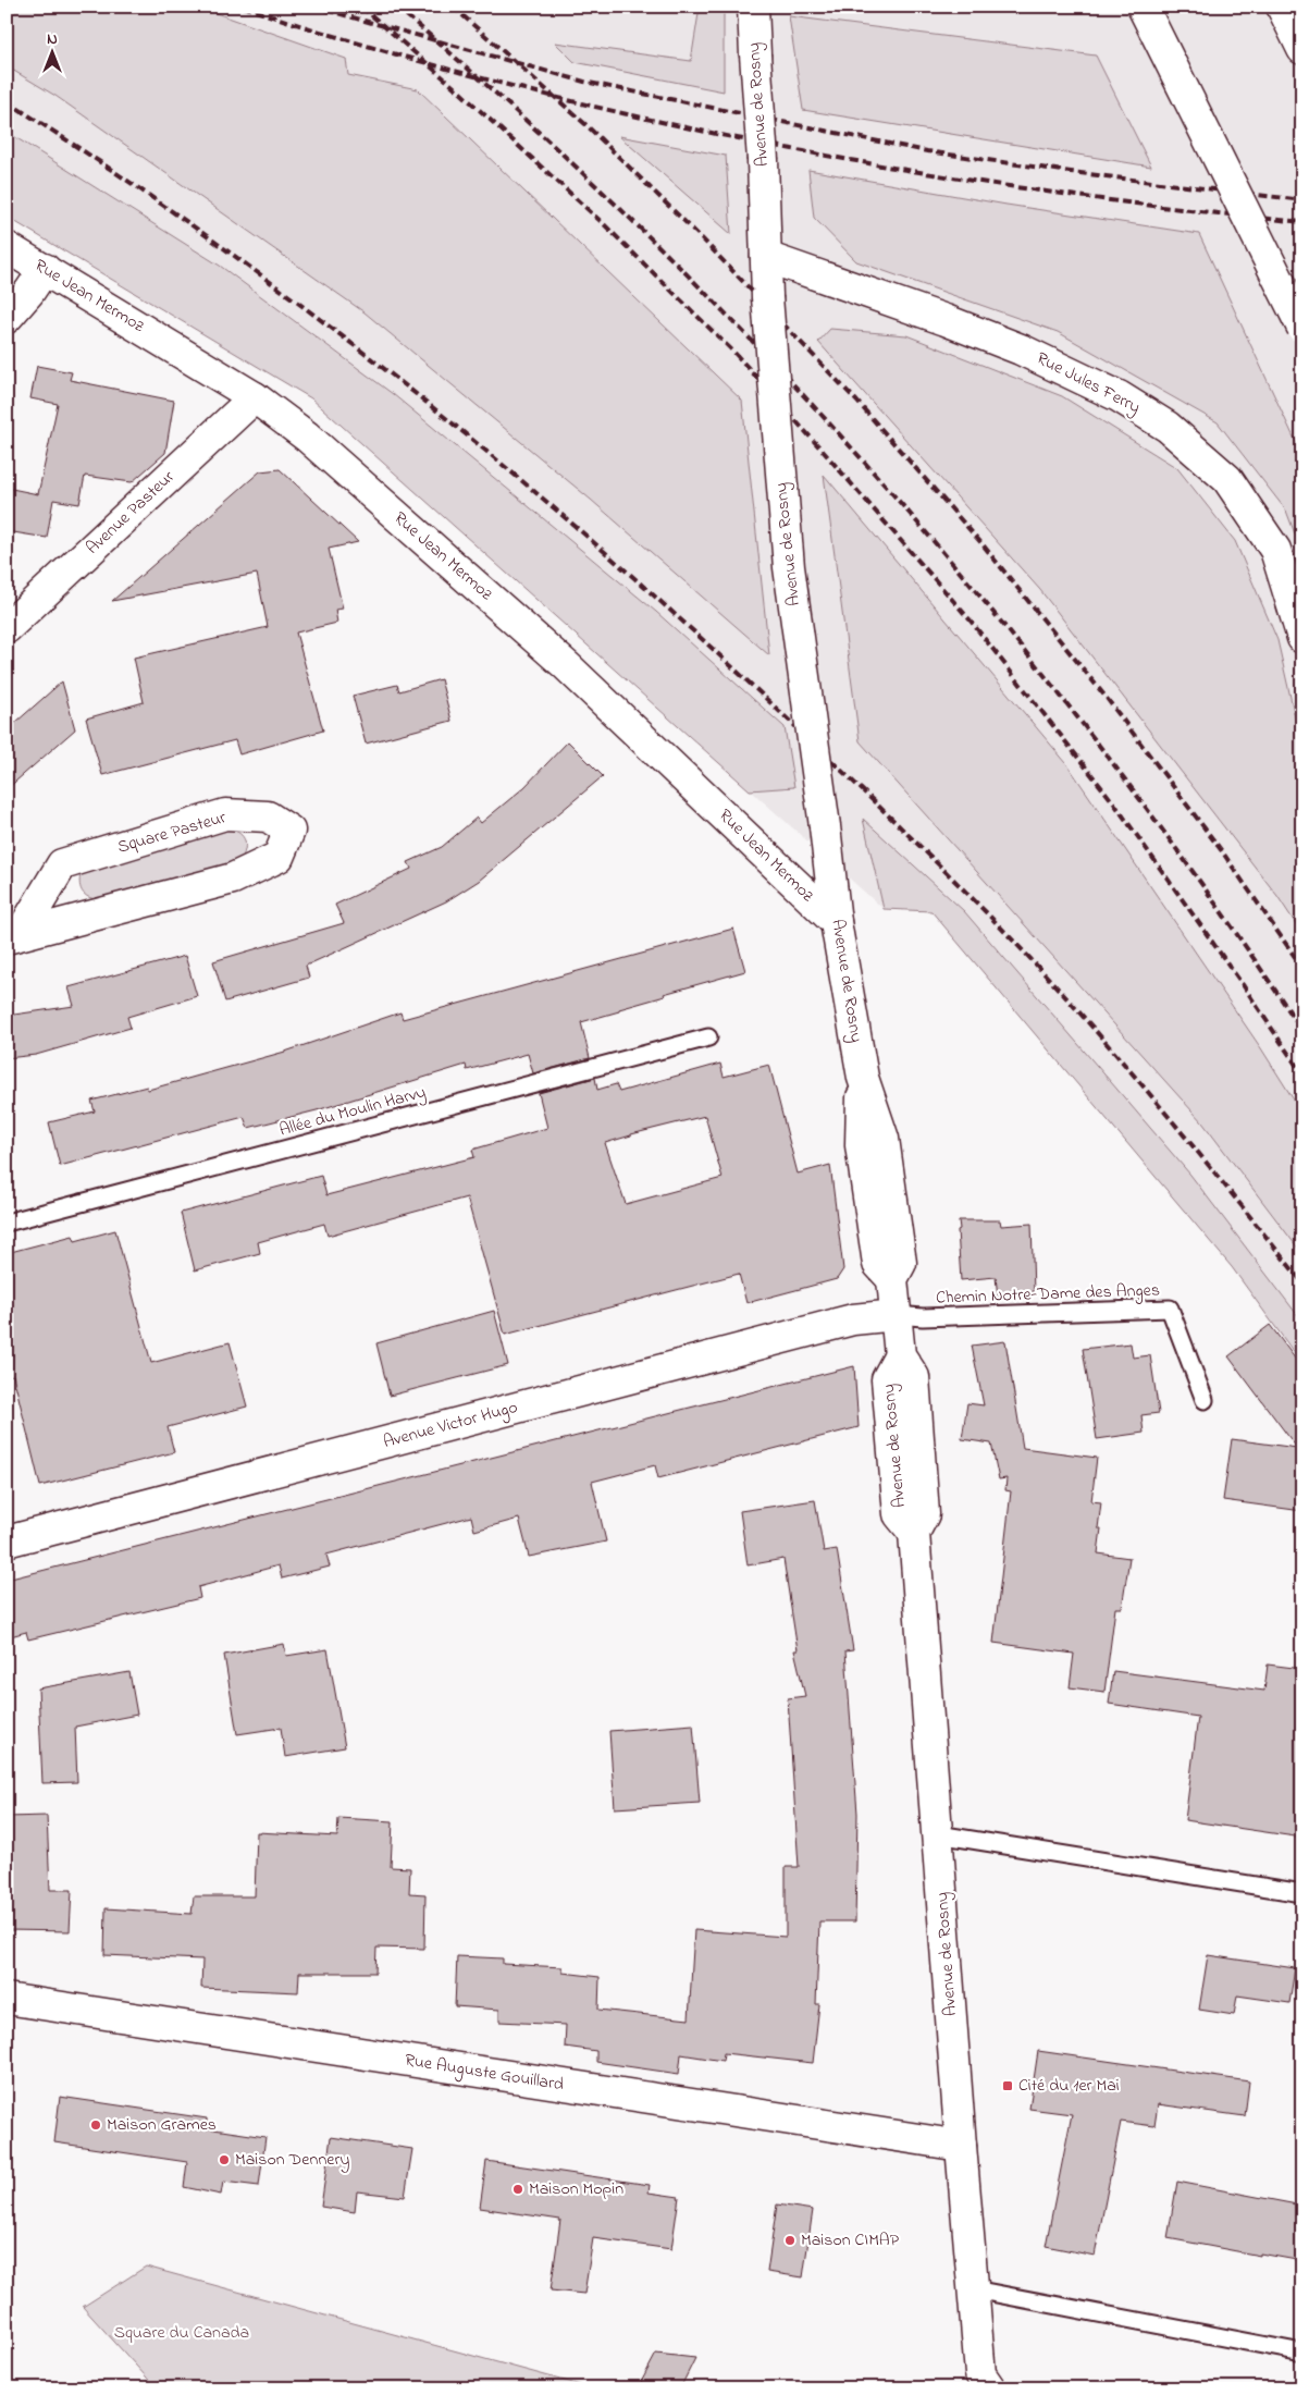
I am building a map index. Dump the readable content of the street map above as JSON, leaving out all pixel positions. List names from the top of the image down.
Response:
{
  "streets": {
    "main road": [
      "Avenue de Rosny",
      "Rue Jean Mermoz",
      "Rue Jules Ferry",
      "Avenue Pasteur",
      "Square Pasteur",
      "Avenue Victor Hugo",
      "Rue Auguste Gouillard"
    ],
    "lane": ["Allée du Moulin Harvy", "Chemin Notre-Dame des Anges"]
  },
  "crossings": [
    ["Avenue de Rosny", "Rue Jean Mermoz"],
    ["Avenue de Rosny", "Rue Jules Ferry"],
    ["Avenue de Rosny", "Chemin Notre-Dame des Anges"],
    ["Avenue de Rosny", "Avenue Victor Hugo"],
    ["Avenue de Rosny", "Rue Auguste Gouillard"],
    ["Rue Jean Mermoz", "Avenue Pasteur"],
    ["Chemin Notre-Dame des Anges", "Avenue Victor Hugo"]
  ],
  "parks": ["Square du Canada"],
  "places": {
    "transit": ["Cité du 1er Mai"],
    "other": [
      "Maison Grames",
      "Maison Dennery",
      "Maison Mopin",
      "Maison CIMAP"
    ]
  },
  "north": "top"
}
